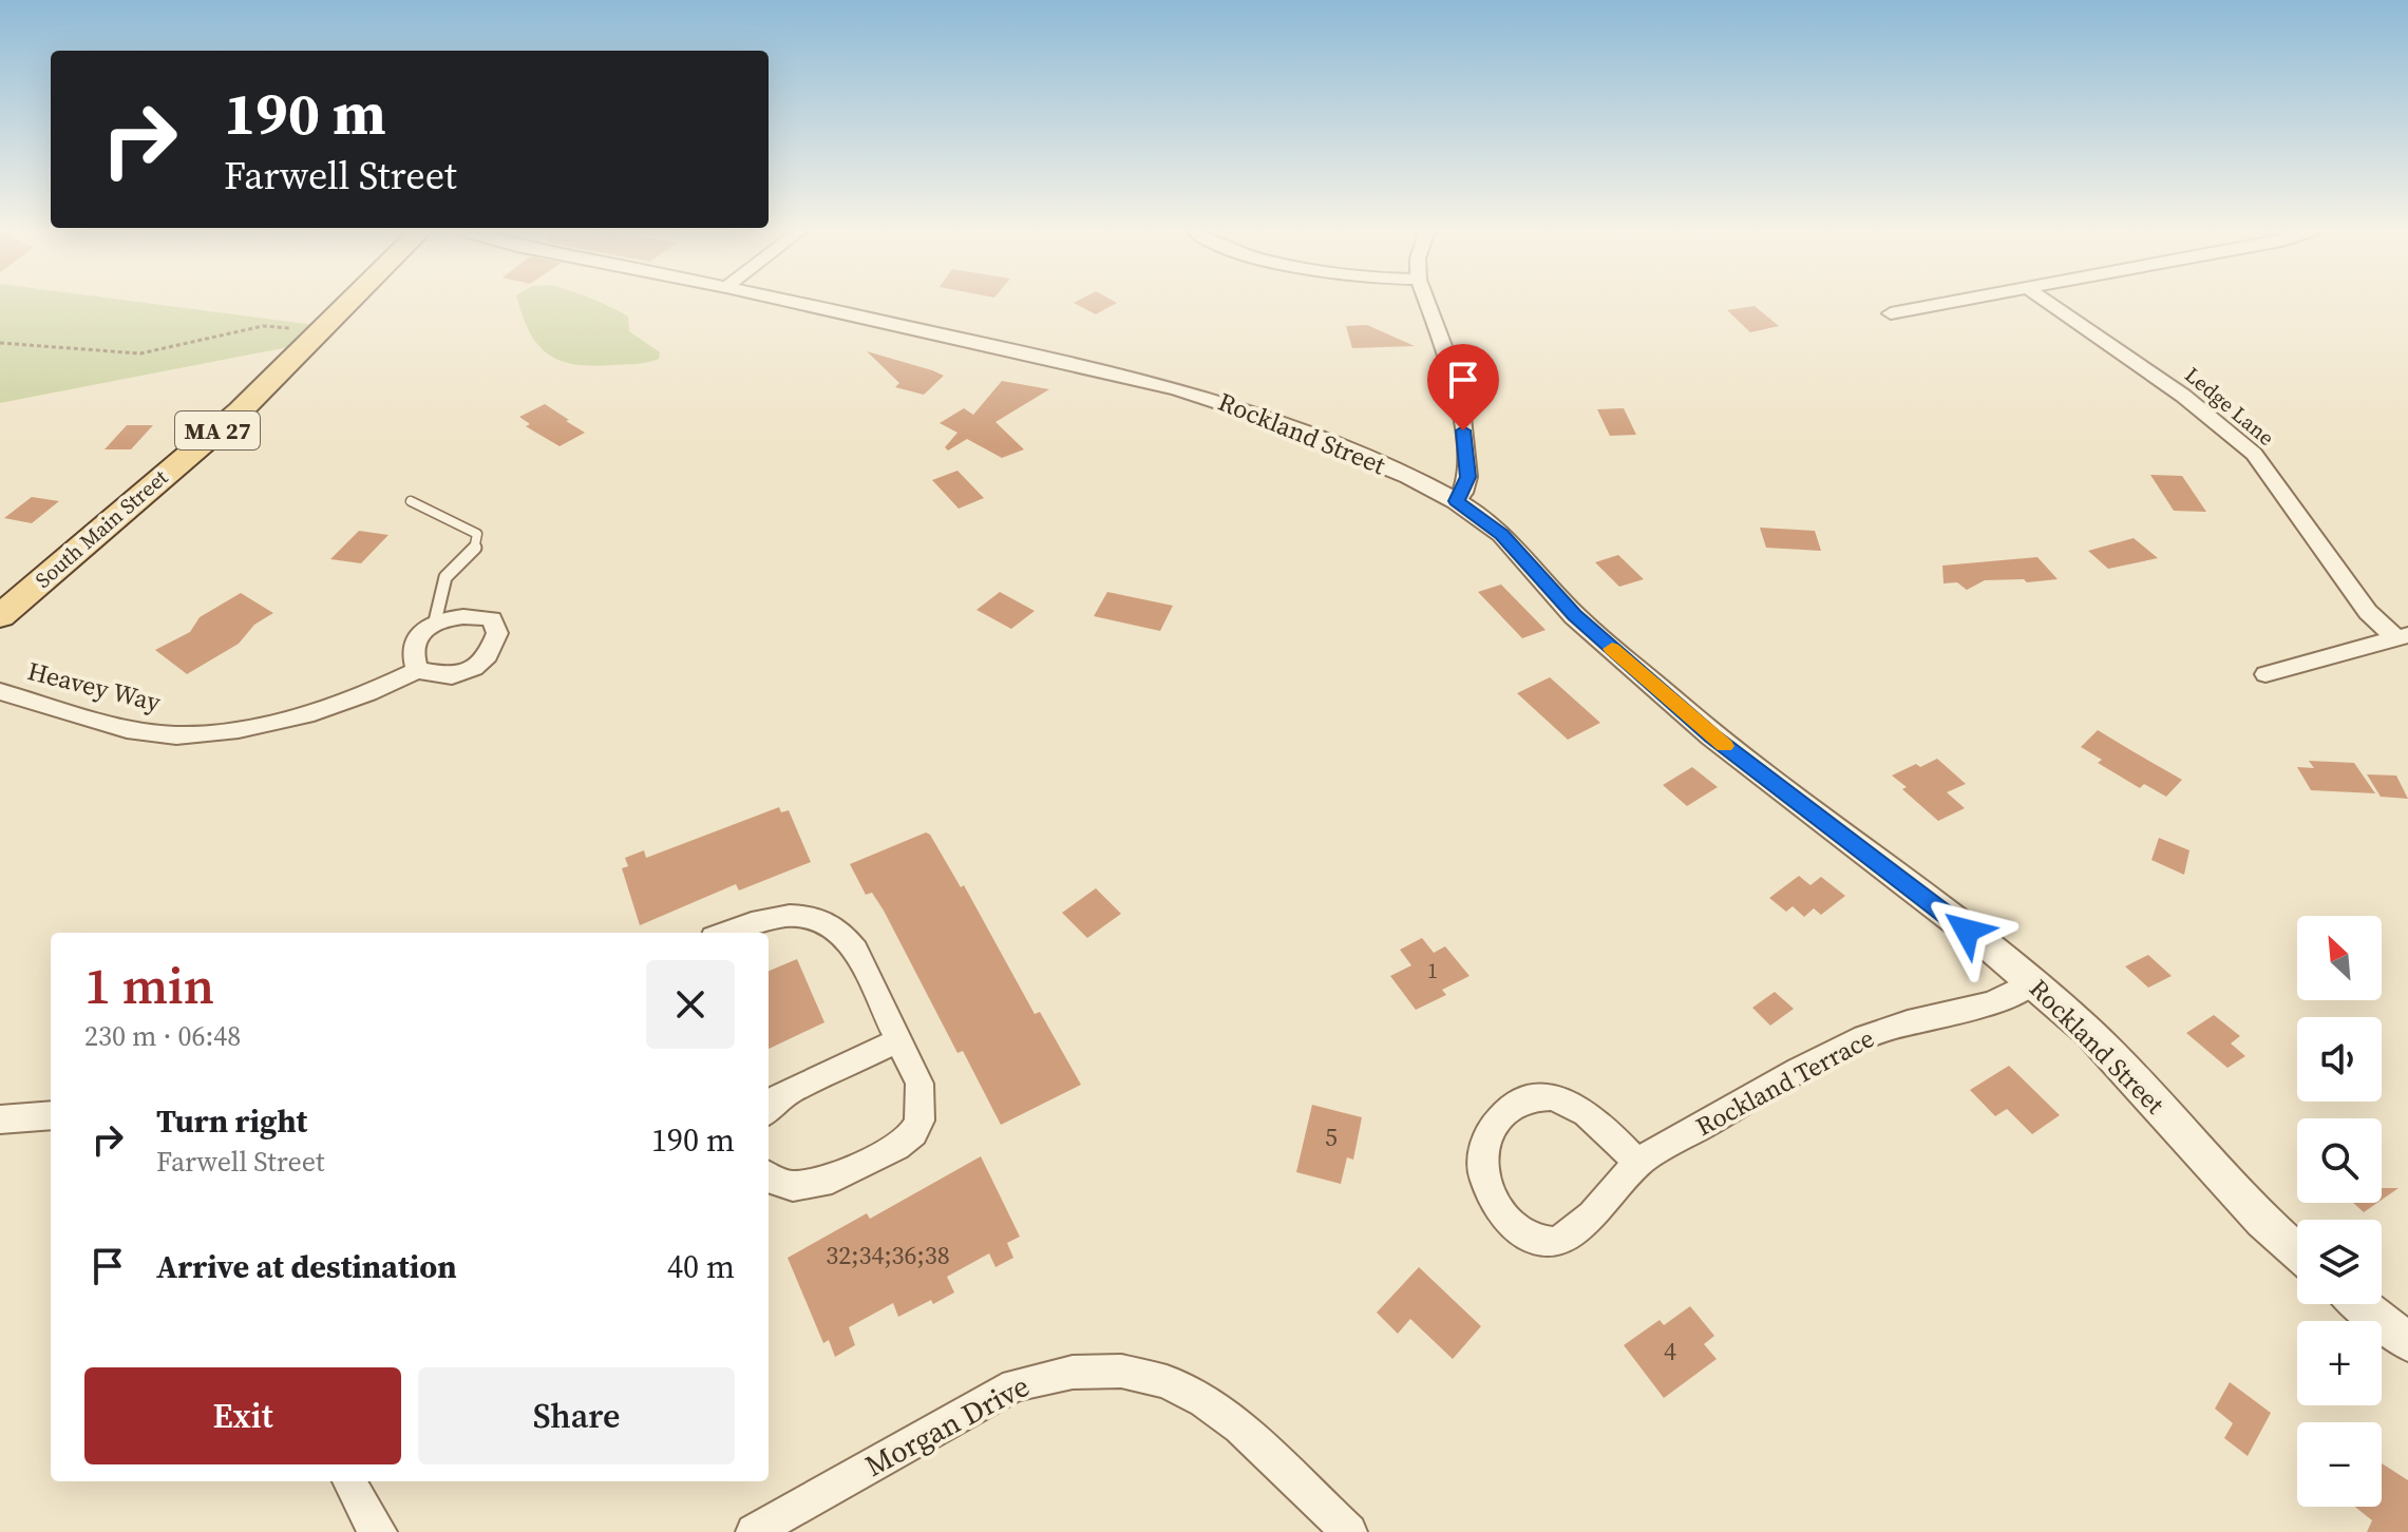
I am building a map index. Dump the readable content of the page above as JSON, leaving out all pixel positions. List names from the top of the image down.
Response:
{
  "streets": {
    "main road": ["MA 27", "South Main Street"],
    "street": [
      "Ledge Lane",
      "Rockland Street",
      "Heavey Way",
      "Rockland Terrace",
      "Morgan Drive"
    ]
  },
  "crossings": [
    ["Rockland Street", "Rockland Terrace"]
  ],
  "house_numbers": [
    "1",
    "5",
    "32;34;36;38",
    "4"
  ],
  "north": "top left",
  "page": {
    "turn": ["190 m", "Farwell Street"],
    "map_buttons": ["+", "−"],
    "heading": ["1 min", "230 m · 06:48"],
    "list": [
      {
        "name": "Turn right",
        "note": "Farwell Street",
        "value": "190 m"
      },
      {
        "name": "Arrive at destination",
        "value": "40 m"
      }
    ],
    "buttons": ["Exit", "Share"]
  }
}
